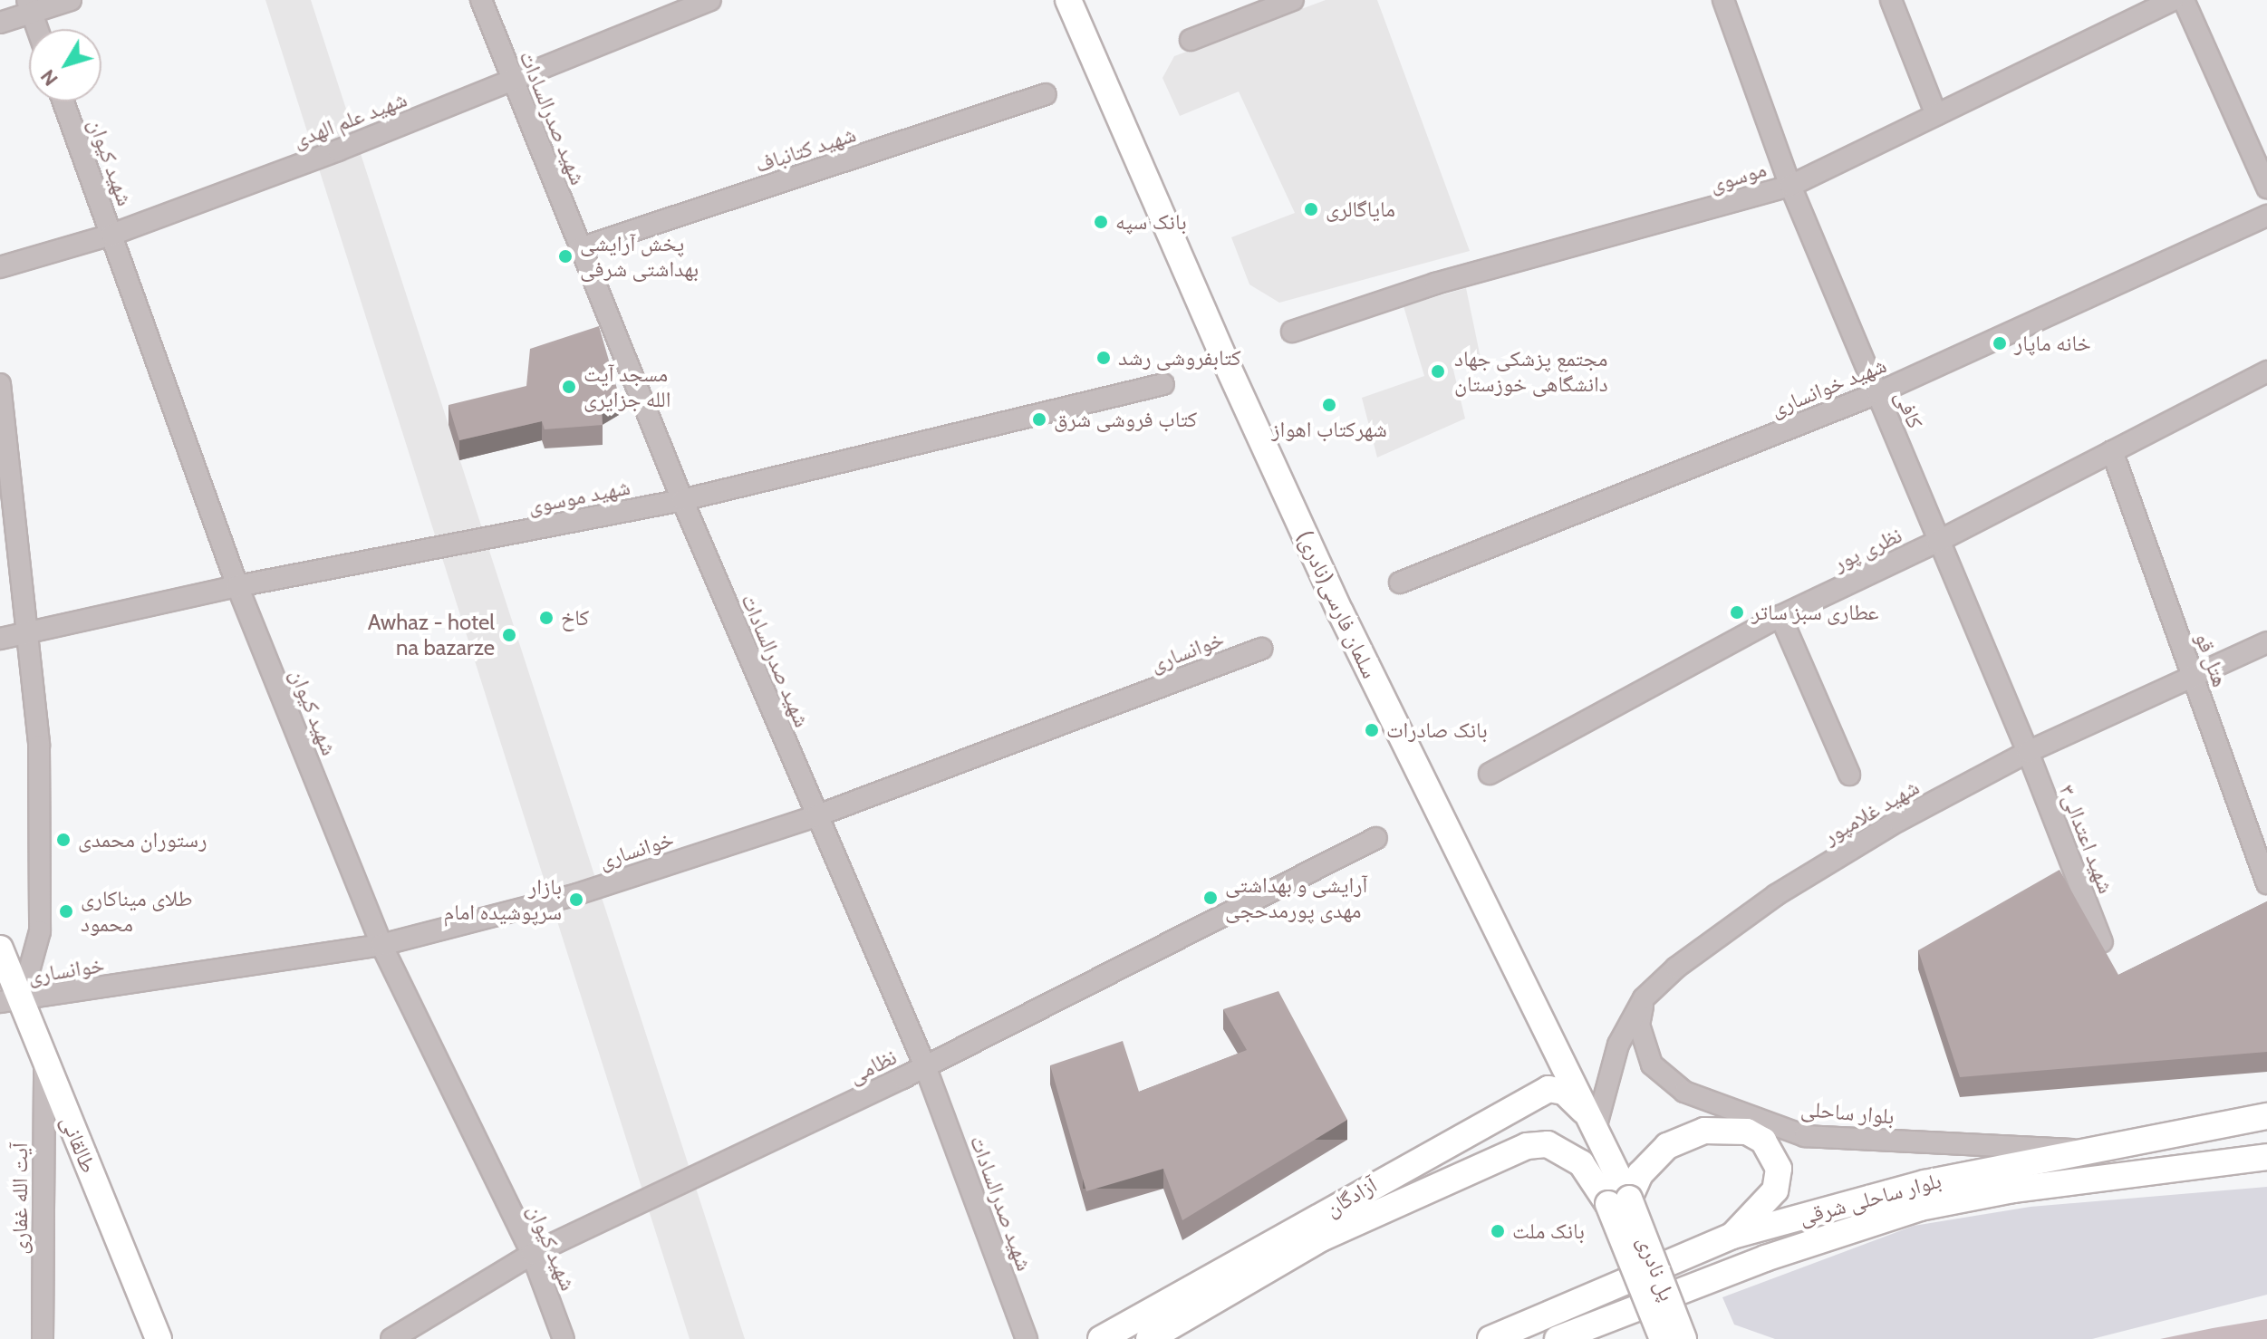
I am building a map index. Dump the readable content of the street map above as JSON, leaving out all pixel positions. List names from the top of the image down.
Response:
{
  "streets": {
    "main road": [
      "سلمان فارسی(نادری)",
      "طالقانی",
      "آزادگان",
      "بلوار ساحلی شرقی",
      "پل نادری"
    ],
    "street": [
      "شهید صدرالسادات",
      "شهید علم الهدی",
      "شهید کتانباف",
      "شهید کیوان",
      "موسوی",
      "شهید خوانساری",
      "کافی",
      "شهید موسوی",
      "نظری پور",
      "خوانساری",
      "هتل قو",
      "شهید غلامپور",
      "شهید اعتدالی۳",
      "نظامی",
      "بلوار ساحلی",
      "آیت الله غفاری"
    ]
  },
  "crossings": [
    ["شهید صدرالسادات", "شهید علم الهدی"],
    ["شهید صدرالسادات", "شهید کتانباف"],
    ["شهید صدرالسادات", "شهید موسوی"],
    ["شهید صدرالسادات", "خوانساری"],
    ["شهید صدرالسادات", "نظامی"],
    ["شهید علم الهدی", "شهید کیوان"],
    ["شهید کیوان", "شهید موسوی"],
    ["شهید کیوان", "خوانساری"],
    ["شهید کیوان", "نظامی"],
    ["موسوی", "کافی"],
    ["شهید خوانساری", "کافی"],
    ["کافی", "نظری پور"],
    ["کافی", "شهید غلامپور"],
    ["کافی", "شهید اعتدالی۳"],
    ["نظری پور", "هتل قو"],
    ["سلمان فارسی(نادری)", "شهید غلامپور"],
    ["سلمان فارسی(نادری)", "آزادگان"],
    ["سلمان فارسی(نادری)", "پل نادری"],
    ["خوانساری", "طالقانی"],
    ["هتل قو", "شهید غلامپور"],
    ["شهید غلامپور", "شهید اعتدالی۳"],
    ["شهید غلامپور", "بلوار ساحلی"],
    ["شهید غلامپور", "آزادگان"],
    ["بلوار ساحلی", "بلوار ساحلی شرقی"],
    ["طالقانی", "آیت الله غفاری"],
    ["آزادگان", "پل نادری"]
  ],
  "places": [
    "مایاگالری",
    "بانک سپه",
    "پخش آرایشی بهداشتی شرفی",
    "خانه ماپار",
    "کتابفروشی رشد",
    "مجتمع پزشکی جهاد دانشگاهی خوزستان",
    "مسجد آیت الله جزایری",
    "شهرکتاب اهواز",
    "کتاب فروشی شرق",
    "عطاری سبز ساتر",
    "کاخ",
    "Awhaz - hotel na bazarze",
    "بانک صادرات",
    "رستوران محمدی",
    "آرایشی و بهداشتی مهدی پورمدحجی",
    "بازار سرپوشیده امام",
    "طلای میناکاری محمود",
    "بانک ملت"
  ],
  "north": "bottom left"
}
